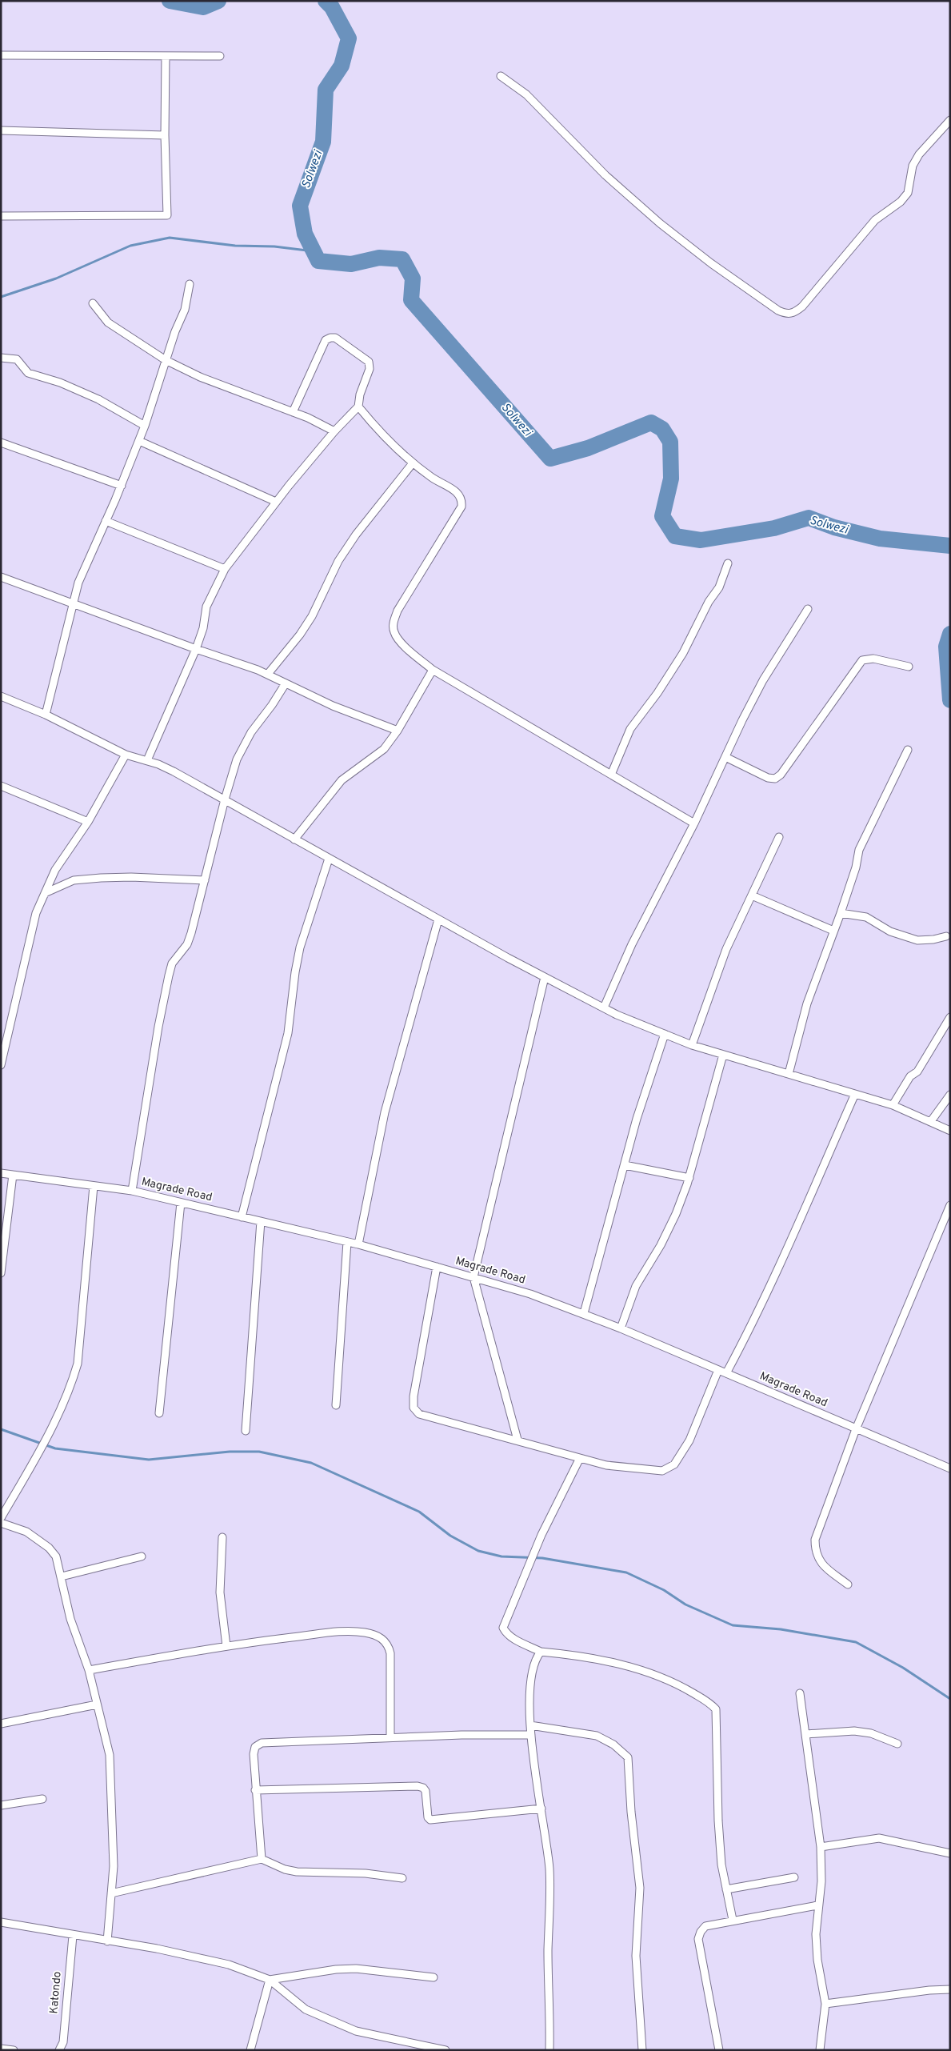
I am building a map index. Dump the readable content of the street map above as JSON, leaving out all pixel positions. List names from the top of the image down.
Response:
{
  "streets": {
    "street": ["Magrade Road", "Katondo"]
  },
  "water": ["Solwezi"]
}
